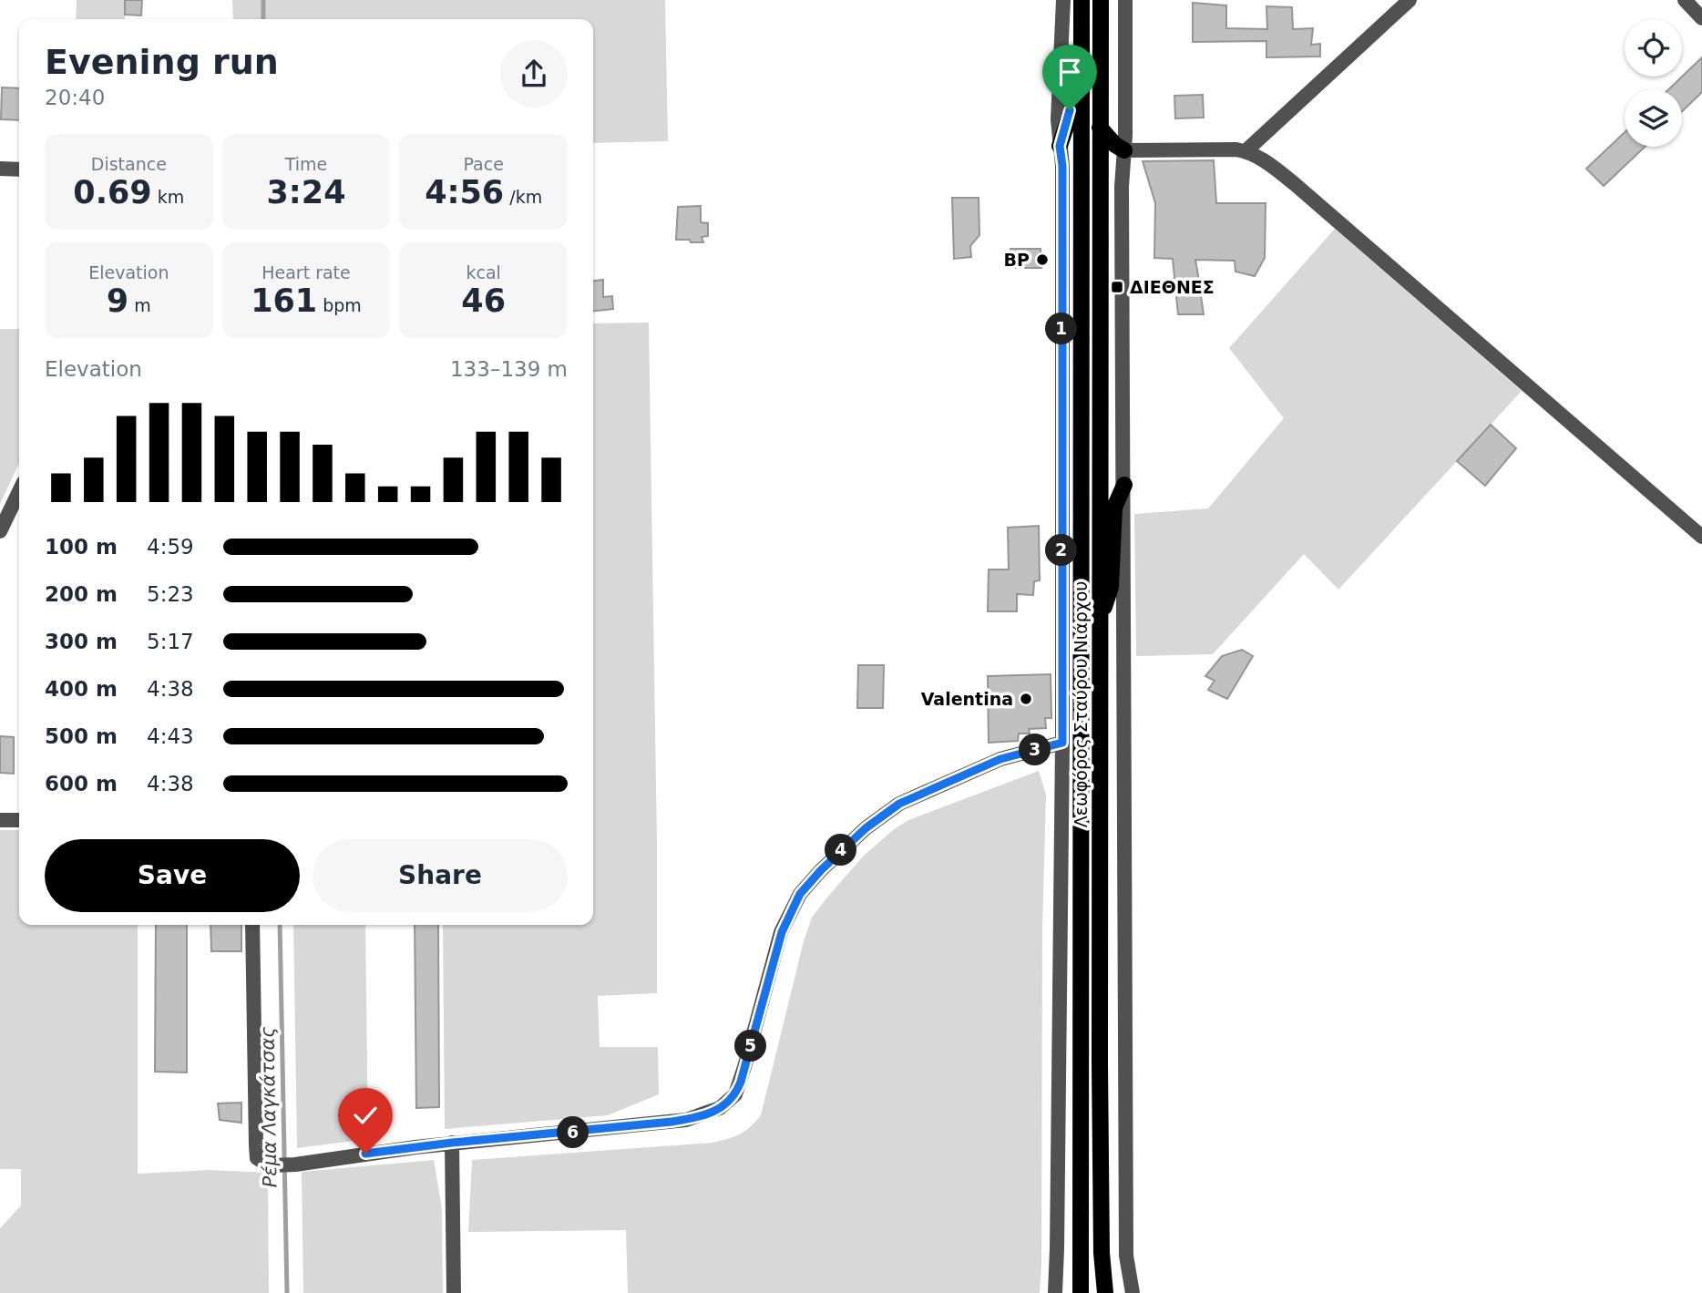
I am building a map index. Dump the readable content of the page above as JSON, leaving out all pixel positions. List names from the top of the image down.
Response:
{
  "streets": {
    "main road": ["Λεωφόρος Σταύρου Νιάρχου"]
  },
  "water": ["Ρέμα Λαγκάτσας"],
  "places": {
    "other": ["BP", "Valentina"],
    "transit": ["ΔΙΕΘΝΕΣ"]
  },
  "page": {
    "heading": ["Evening run", "20:40"],
    "stats": [
      ["Distance", "0.69 km"],
      ["Time", "3:24"],
      ["Pace", "4:56 /km"],
      ["Elevation", "9 m"],
      ["Heart rate", "161 bpm"],
      ["kcal", "46"]
    ],
    "pins": [
      "1",
      "2",
      "3",
      "4",
      "5",
      "6"
    ],
    "chart": ["Elevation", "133–139 m"],
    "list": [
      {
        "name": "100 m",
        "note": "4:59"
      },
      {
        "name": "200 m",
        "note": "5:23"
      },
      {
        "name": "300 m",
        "note": "5:17"
      },
      {
        "name": "400 m",
        "note": "4:38"
      },
      {
        "name": "500 m",
        "note": "4:43"
      },
      {
        "name": "600 m",
        "note": "4:38"
      }
    ],
    "buttons": ["Save", "Share"]
  }
}
